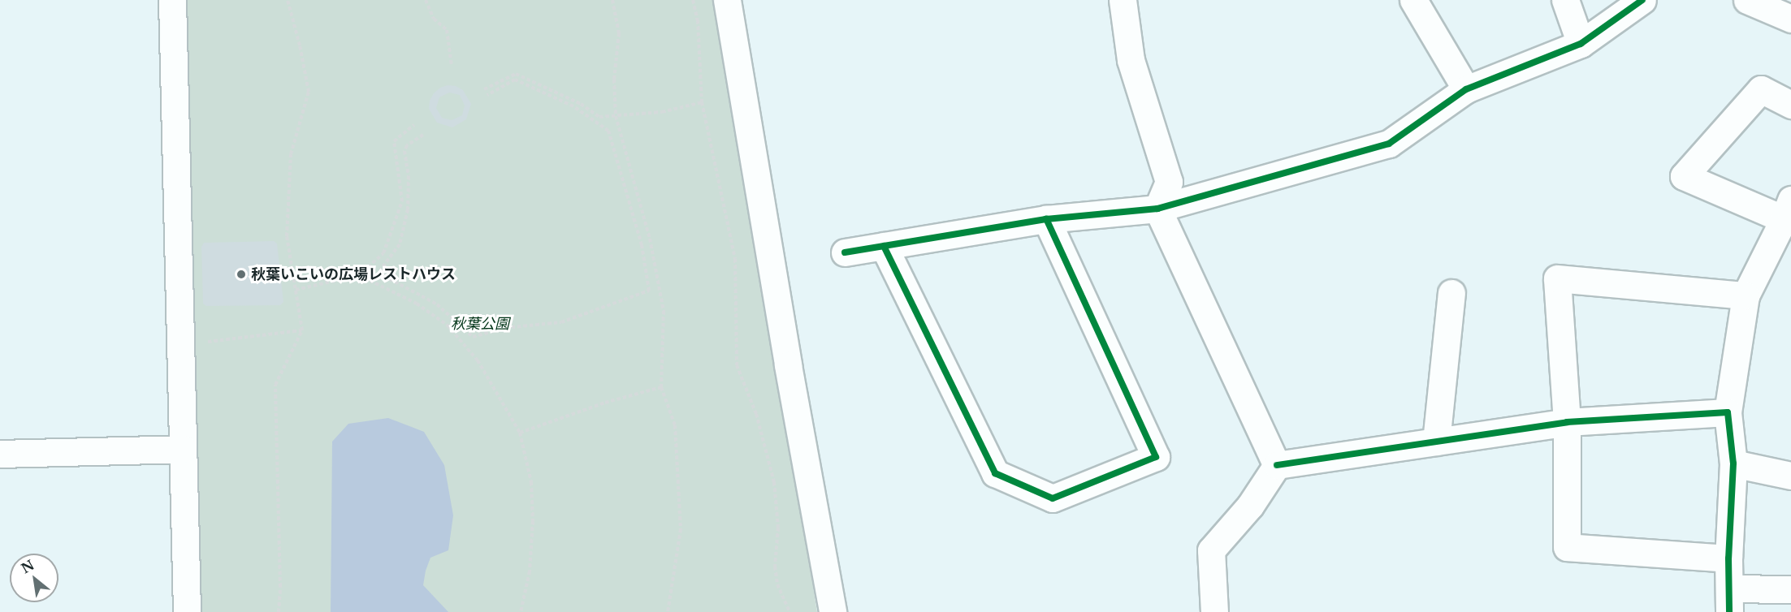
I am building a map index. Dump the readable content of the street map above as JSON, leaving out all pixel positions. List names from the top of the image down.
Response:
{
  "parks": ["秋葉公園"],
  "places": ["秋葉いこいの広場レストハウス"],
  "north": "top left"
}
